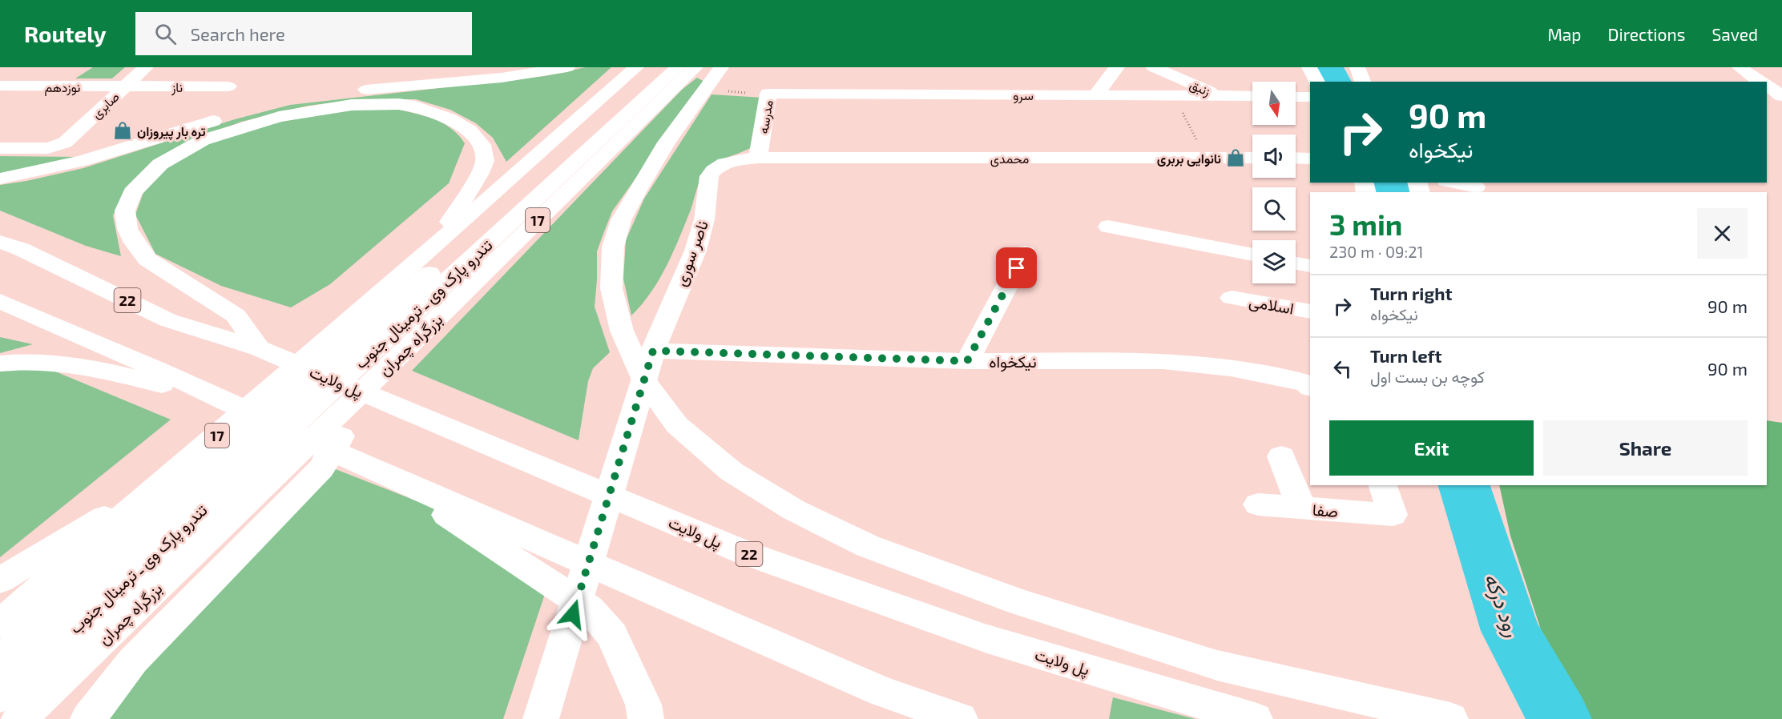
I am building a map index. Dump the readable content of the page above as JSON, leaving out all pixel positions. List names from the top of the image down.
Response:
{
  "streets": {
    "main road": [
      "نوزدهم",
      "ناز",
      "زنبق",
      "سرو",
      "صابری",
      "مدرسه",
      "محمدی",
      "17",
      "ناصر سوری",
      "22",
      "تندرو پارک وی ـ ترمینال جنوب",
      "اسلامی",
      "بزرگراه چمران",
      "نیکخواه",
      "پل ولایت",
      "صفا"
    ]
  },
  "crossings": [
    ["نوزدهم", "ناز"],
    ["نوزدهم", "صابری"],
    ["ناز", "صابری"],
    ["زنبق", "سرو"],
    ["سرو", "مدرسه"],
    ["مدرسه", "محمدی"],
    ["مدرسه", "ناصر سوری"],
    ["محمدی", "ناصر سوری"],
    ["ناصر سوری", "نیکخواه"],
    ["22", "پل ولایت"]
  ],
  "water": ["رود درکه"],
  "places": {
    "shop": ["تره بار پیروزان", "نانوایی بربری"]
  },
  "north": "bottom",
  "page": {
    "header": "Routely",
    "search": "Search here",
    "nav": ["Map", "Directions", "Saved"],
    "turn": ["90 m", "نیکخواه"],
    "heading": ["3 min", "230 m · 09:21"],
    "list": [
      {
        "name": "Turn right",
        "note": "نیکخواه",
        "value": "90 m"
      },
      {
        "name": "Turn left",
        "note": "کوچه بن بست اول",
        "value": "90 m"
      }
    ],
    "buttons": ["Exit", "Share"]
  }
}
